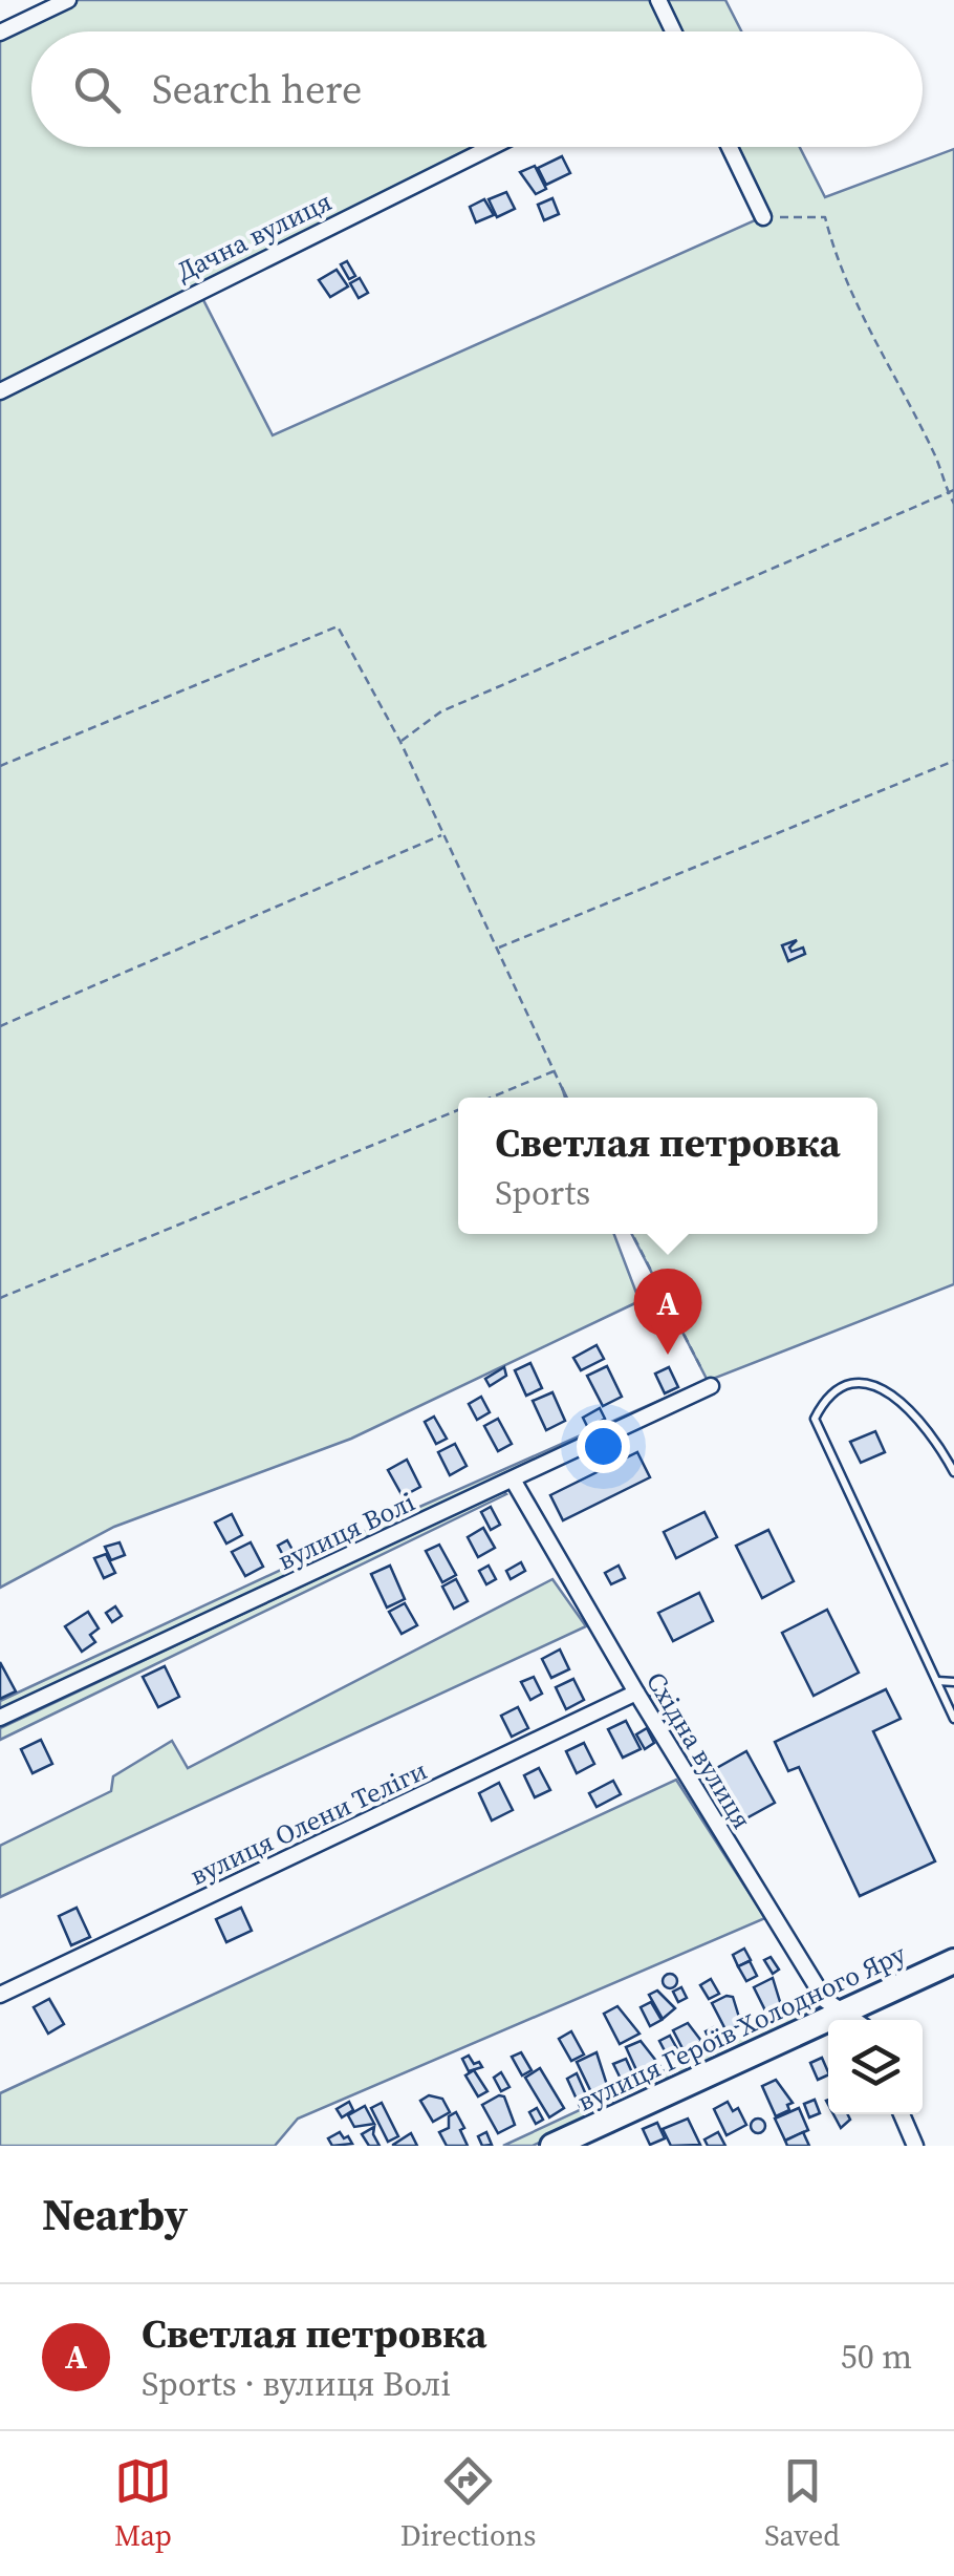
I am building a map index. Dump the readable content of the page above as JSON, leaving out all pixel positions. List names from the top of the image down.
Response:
{
  "streets": {
    "main road": ["вулиця Героїв Холодного Яру"],
    "street": [
      "Дачна вулиця",
      "вулиця Волі",
      "Східна вулиця",
      "вулиця Олени Теліги"
    ]
  },
  "crossings": [
    ["вулиця Волі", "Східна вулиця"],
    ["Східна вулиця", "вулиця Олени Теліги"],
    ["Східна вулиця", "вулиця Героїв Холодного Яру"]
  ],
  "page": {
    "search": "Search here",
    "popup": ["Светлая петровка", "Sports"],
    "pins": "A",
    "heading": "Nearby",
    "list": [
      {
        "mark": "A",
        "name": "Светлая петровка",
        "note": "Sports · вулиця Волі",
        "value": "50 m"
      }
    ],
    "nav": ["Map", "Directions", "Saved"]
  }
}
